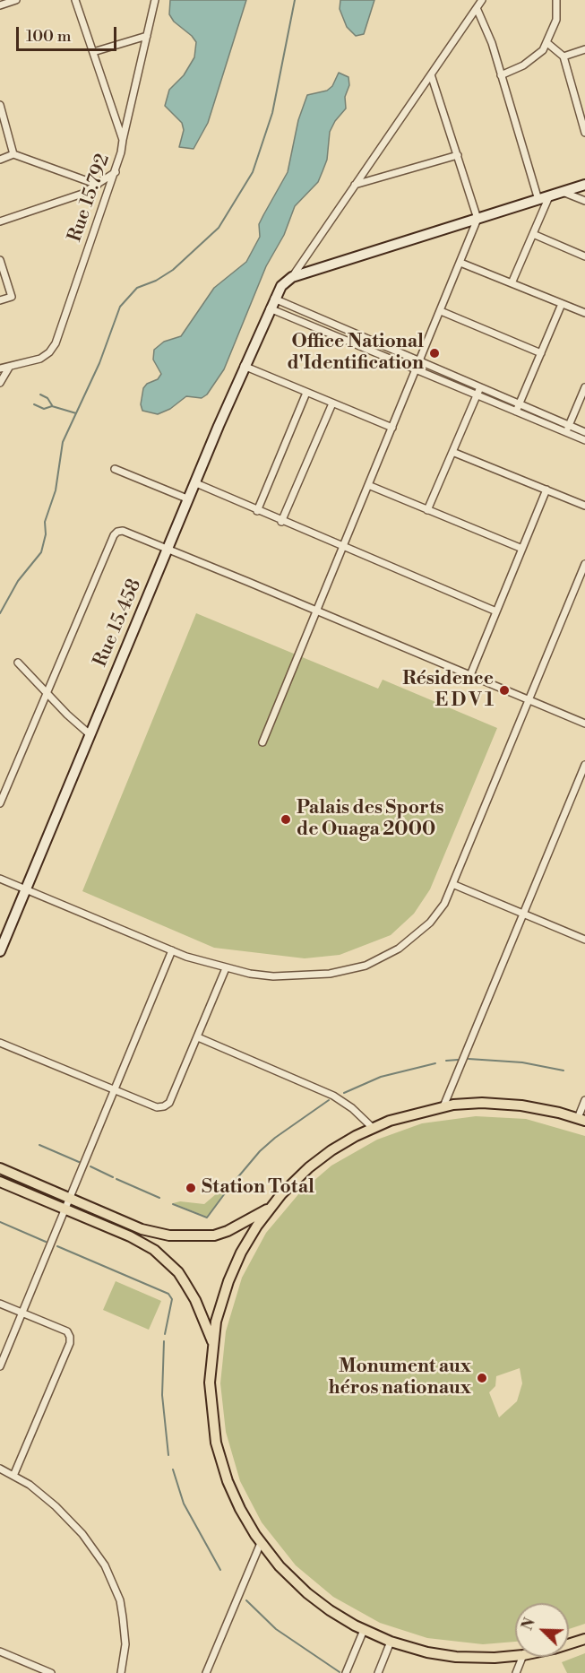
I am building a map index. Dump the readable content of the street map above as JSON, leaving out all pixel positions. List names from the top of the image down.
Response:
{
  "streets": {
    "main road": ["Rue 15.458"],
    "street": ["Rue 15.792"]
  },
  "places": [
    "Office National d'Identification",
    "Résidence E D V 1",
    "Palais des Sports de Ouaga 2000",
    "Station Total",
    "Monument aux héros nationaux"
  ],
  "scale_bar": "100 m",
  "north": "top left"
}
